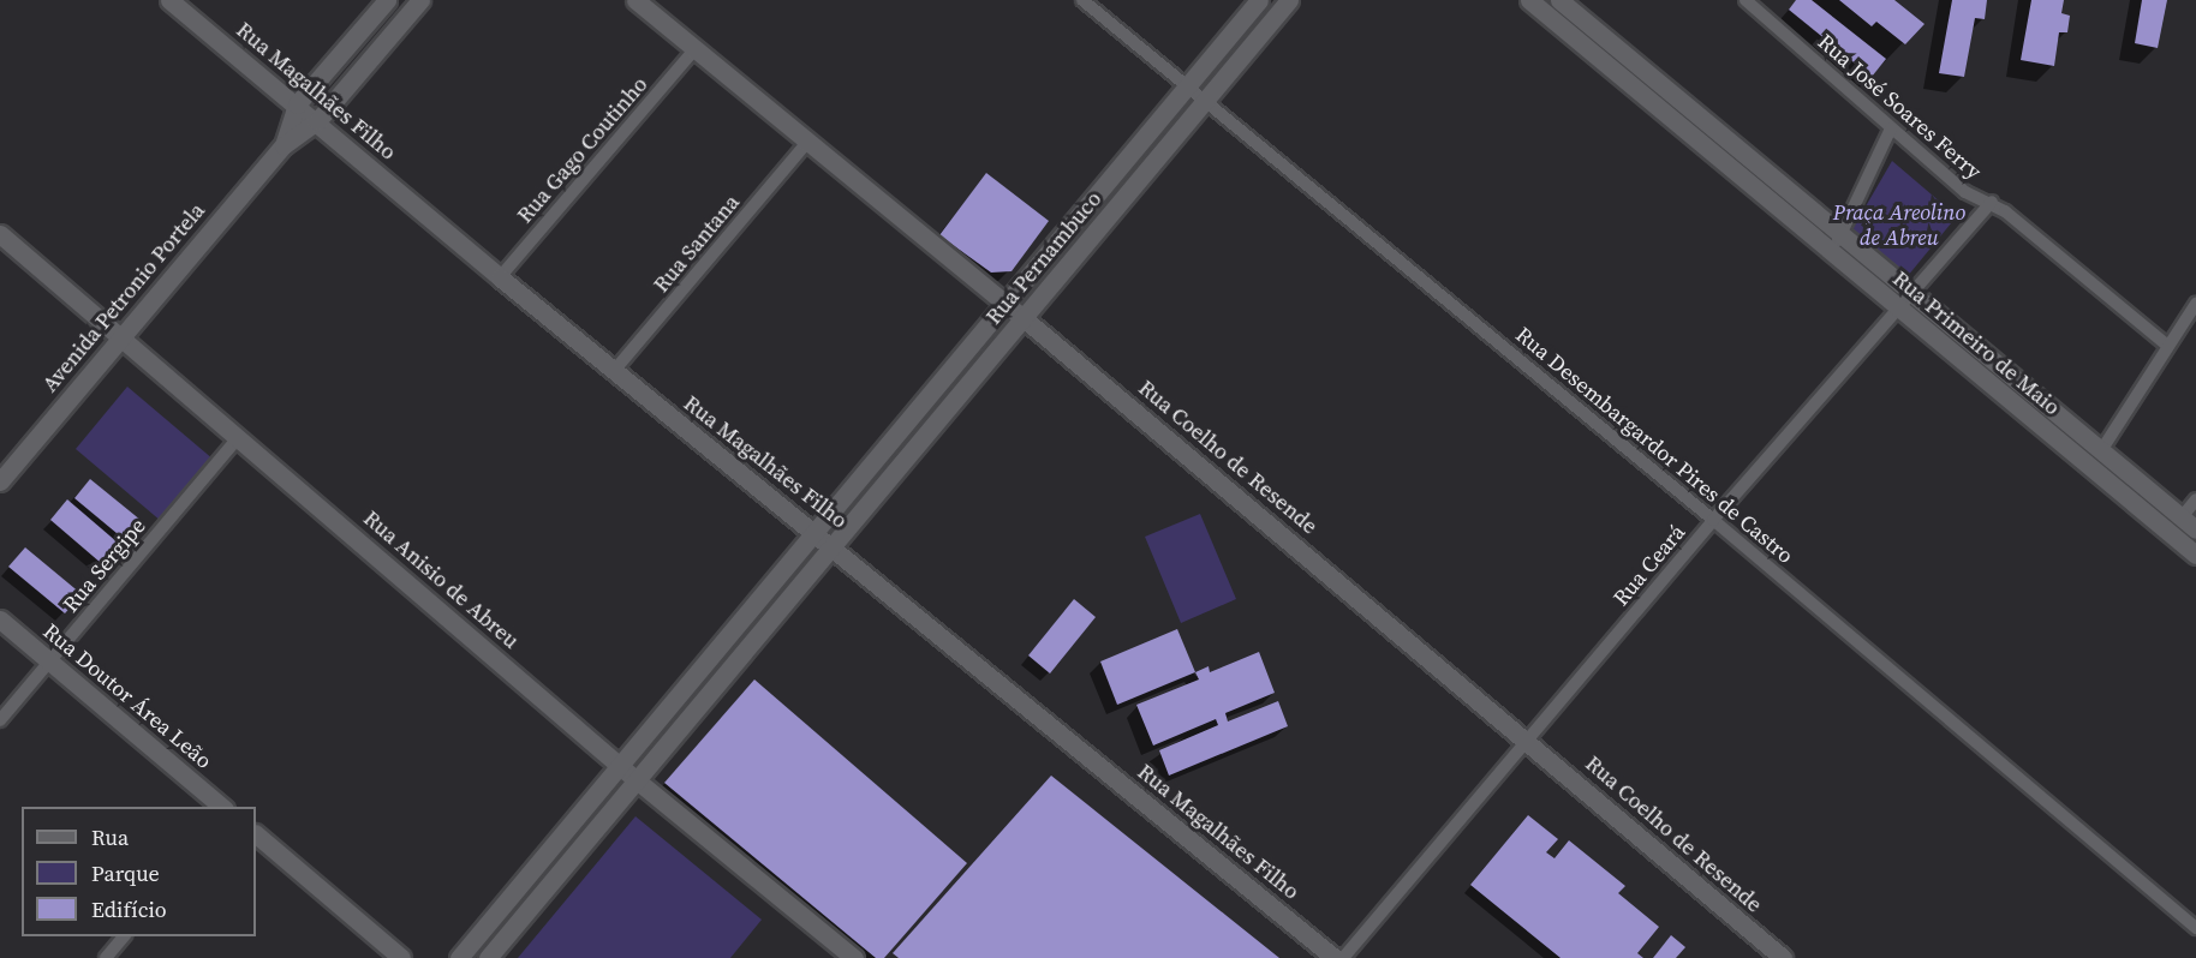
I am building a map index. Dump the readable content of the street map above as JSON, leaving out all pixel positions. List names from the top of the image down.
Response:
{
  "streets": {
    "main road": [
      "Rua Magalhães Filho",
      "Rua Pernambuco",
      "Avenida Petronio Portela",
      "Rua Primeiro de Maio",
      "Rua Coelho de Resende",
      "Rua Anisio de Abreu",
      "Rua Doutor Área Leão"
    ],
    "street": [
      "Rua José Soares Ferry",
      "Rua Gago Coutinho",
      "Rua Santana",
      "Rua Desembargardor Pires de Castro",
      "Rua Sergipe",
      "Rua Ceará"
    ]
  },
  "crossings": [
    ["Rua Magalhães Filho", "Rua Gago Coutinho"],
    ["Rua Magalhães Filho", "Rua Santana"],
    ["Rua Magalhães Filho", "Rua Pernambuco"],
    ["Rua Magalhães Filho", "Avenida Petronio Portela"],
    ["Rua José Soares Ferry", "Rua Ceará"],
    ["Rua Gago Coutinho", "Rua Coelho de Resende"],
    ["Rua Santana", "Rua Coelho de Resende"],
    ["Rua Pernambuco", "Rua Desembargardor Pires de Castro"],
    ["Rua Pernambuco", "Rua Coelho de Resende"],
    ["Rua Pernambuco", "Rua Anisio de Abreu"],
    ["Avenida Petronio Portela", "Rua Anisio de Abreu"],
    ["Rua Primeiro de Maio", "Rua Ceará"],
    ["Rua Desembargardor Pires de Castro", "Rua Ceará"],
    ["Rua Coelho de Resende", "Rua Ceará"],
    ["Rua Sergipe", "Rua Anisio de Abreu"],
    ["Rua Sergipe", "Rua Doutor Área Leão"]
  ],
  "parks": ["Praça Areolino de Abreu"],
  "legend": ["Rua", "Parque", "Edifício"]
}
